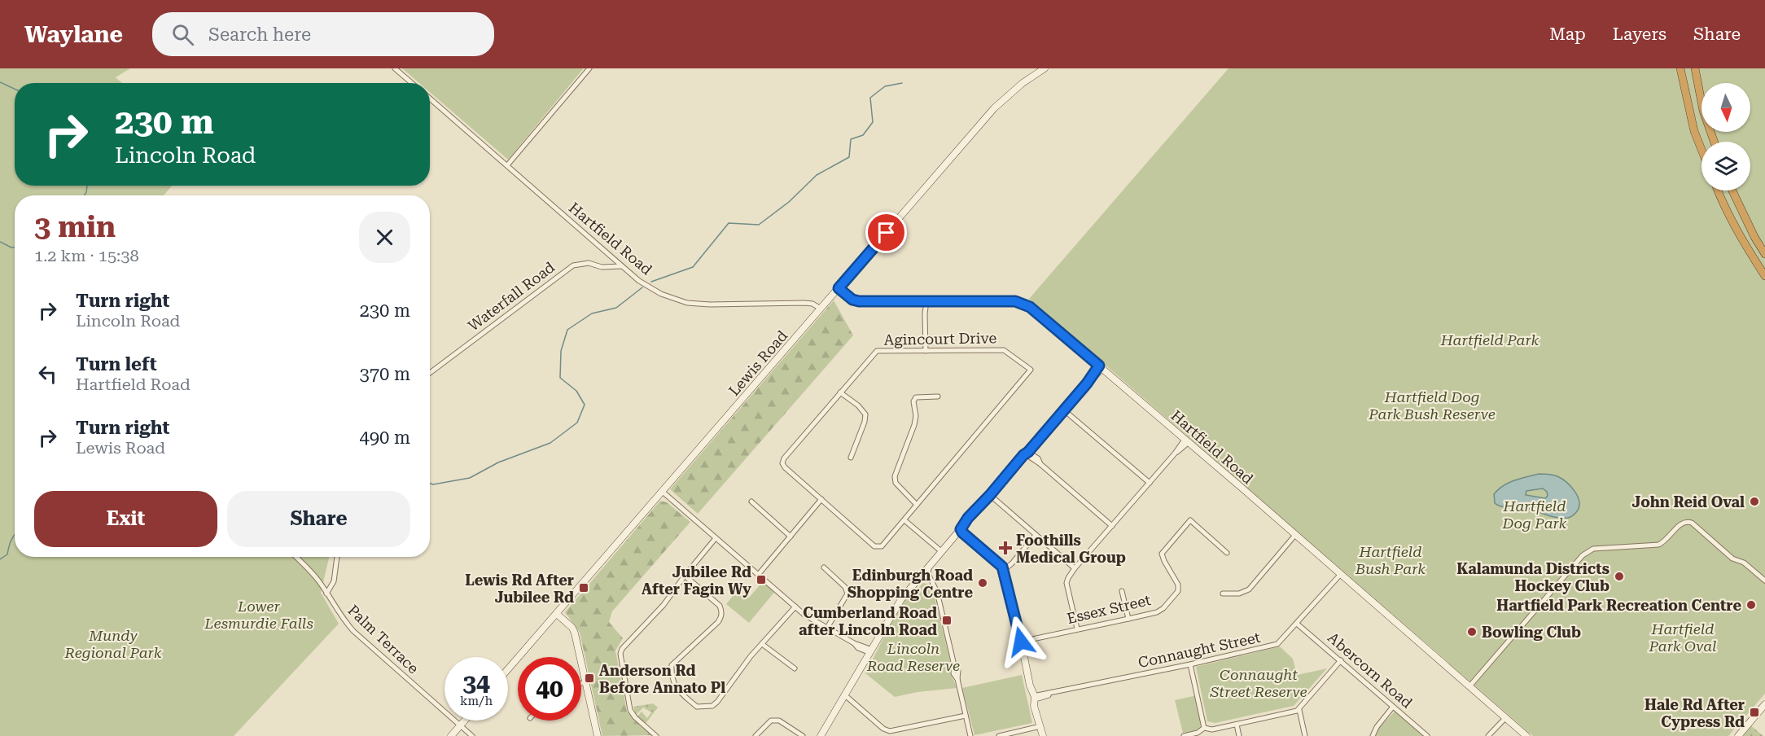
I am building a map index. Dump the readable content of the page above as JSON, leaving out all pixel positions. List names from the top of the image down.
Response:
{
  "streets": {
    "street": [
      "Hartfield Road",
      "Waterfall Road",
      "Agincourt Drive",
      "Lewis Road",
      "Essex Street",
      "Palm Terrace",
      "Connaught Street",
      "Abercorn Road"
    ]
  },
  "crossings": [
    ["Hartfield Road", "Waterfall Road"],
    ["Hartfield Road", "Lewis Road"],
    ["Hartfield Road", "Connaught Street"],
    ["Connaught Street", "Abercorn Road"]
  ],
  "parks": [
    "Hartfield Park",
    "Hartfield Dog Park Bush Reserve",
    "Hartfield Dog Park",
    "Hartfield Bush Park",
    "Lower Lesmurdie Falls",
    "Hartfield Park Oval",
    "Mundy Regional Park",
    "Lincoln Road Reserve",
    "Connaught Street Reserve"
  ],
  "places": {
    "other": [
      "John Reid Oval",
      "Kalamunda Districts Hockey Club",
      "Edinburgh Road Shopping Centre",
      "Hartfield Park Recreation Centre",
      "Bowling Club"
    ],
    "health": ["Foothills Medical Group"],
    "transit": [
      "Jubilee Rd After Fagin Wy",
      "Lewis Rd After Jubilee Rd",
      "Cumberland Road after Lincoln Road",
      "Anderson Rd Before Annato Pl",
      "Hale Rd After Cypress Rd"
    ]
  },
  "north": "bottom",
  "page": {
    "header": "Waylane",
    "search": "Search here",
    "nav": ["Map", "Layers", "Share"],
    "turn": ["230 m", "Lincoln Road"],
    "heading": ["3 min", "1.2 km · 15:38"],
    "list": [
      {
        "name": "Turn right",
        "note": "Lincoln Road",
        "value": "230 m"
      },
      {
        "name": "Turn left",
        "note": "Hartfield Road",
        "value": "370 m"
      },
      {
        "name": "Turn right",
        "note": "Lewis Road",
        "value": "490 m"
      }
    ],
    "buttons": ["Exit", "Share"],
    "speed": "34 km/h",
    "limit": "40"
  }
}
